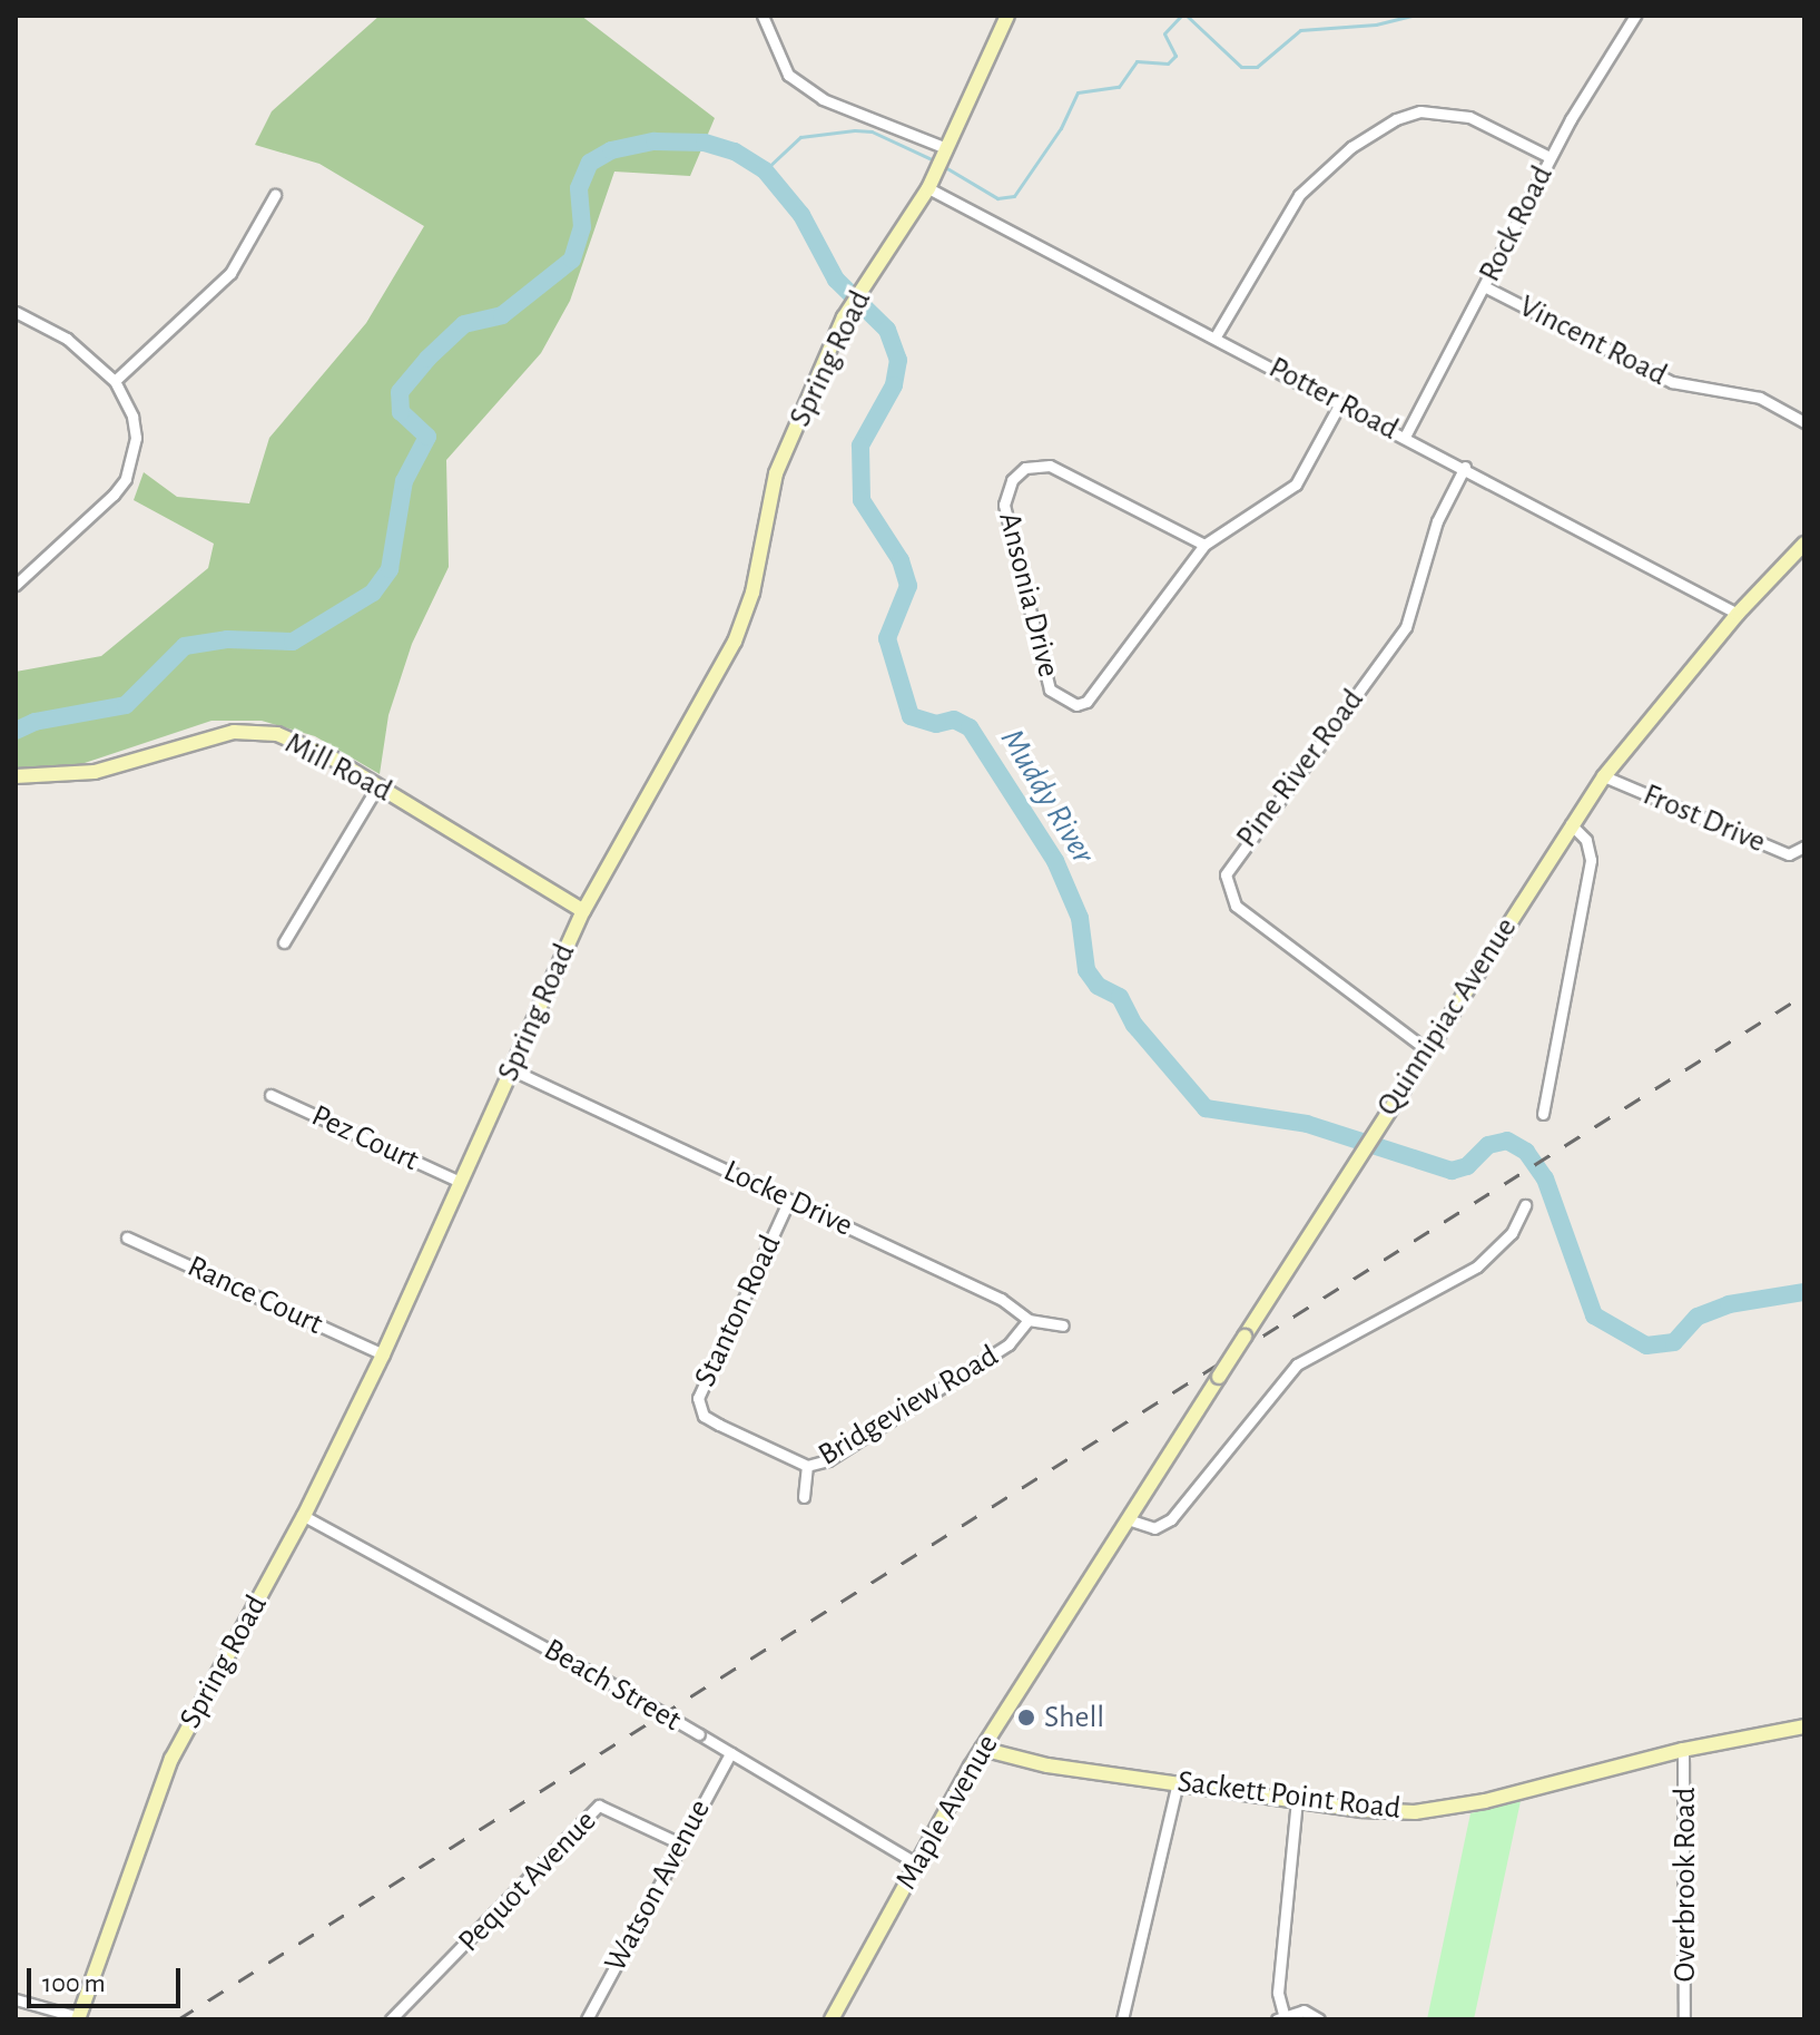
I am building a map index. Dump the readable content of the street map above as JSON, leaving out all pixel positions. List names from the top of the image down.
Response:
{
  "streets": {
    "street": [
      "Rock Road",
      "Vincent Road",
      "Spring Road",
      "Potter Road",
      "Ansonia Drive",
      "Mill Road",
      "Pine River Road",
      "Frost Drive",
      "Quinnipiac Avenue",
      "Pez Court",
      "Locke Drive",
      "Rance Court",
      "Stanton Road",
      "Bridgeview Road",
      "Beach Street",
      "Sackett Point Road",
      "Maple Avenue",
      "Pequot Avenue",
      "Overbrook Road",
      "Watson Avenue"
    ]
  },
  "crossings": [
    ["Rock Road", "Vincent Road"],
    ["Rock Road", "Potter Road"],
    ["Spring Road", "Potter Road"],
    ["Spring Road", "Mill Road"],
    ["Spring Road", "Pez Court"],
    ["Spring Road", "Locke Drive"],
    ["Spring Road", "Rance Court"],
    ["Spring Road", "Beach Street"],
    ["Potter Road", "Ansonia Drive"],
    ["Potter Road", "Pine River Road"],
    ["Potter Road", "Quinnipiac Avenue"],
    ["Pine River Road", "Quinnipiac Avenue"],
    ["Frost Drive", "Quinnipiac Avenue"],
    ["Quinnipiac Avenue", "Maple Avenue"],
    ["Locke Drive", "Stanton Road"],
    ["Locke Drive", "Bridgeview Road"],
    ["Stanton Road", "Bridgeview Road"],
    ["Beach Street", "Maple Avenue"],
    ["Beach Street", "Watson Avenue"],
    ["Sackett Point Road", "Maple Avenue"],
    ["Sackett Point Road", "Overbrook Road"],
    ["Pequot Avenue", "Watson Avenue"]
  ],
  "water": ["Muddy River"],
  "places": ["Shell"],
  "scale_bar": "100 m"
}
